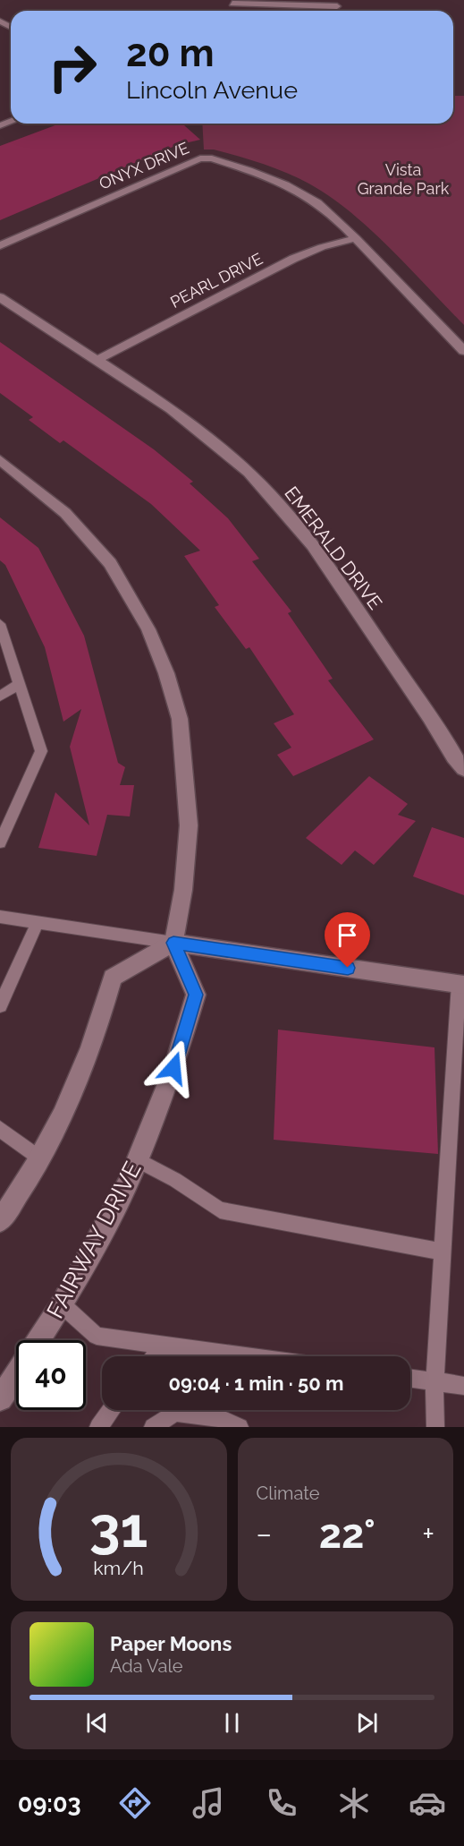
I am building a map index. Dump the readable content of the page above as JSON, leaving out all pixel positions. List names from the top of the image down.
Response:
{
  "streets": {
    "street": [
      "ONYX DRIVE",
      "PEARL DRIVE",
      "EMERALD DRIVE",
      "FAIRWAY DRIVE"
    ]
  },
  "crossings": [
    ["ONYX DRIVE", "PEARL DRIVE"],
    ["PEARL DRIVE", "EMERALD DRIVE"]
  ],
  "parks": ["Vista Grande Park"],
  "page": {
    "turn": ["20 m", "Lincoln Avenue"],
    "limit": "40",
    "trip": "09:04 · 1 min · 50 m",
    "tile": "Climate",
    "heat": ["−", "22°", "+"],
    "song": ["Paper Moons", "Ada Vale"],
    "tabs": "09:03",
    "gauge": ["31", "km/h"]
  }
}
